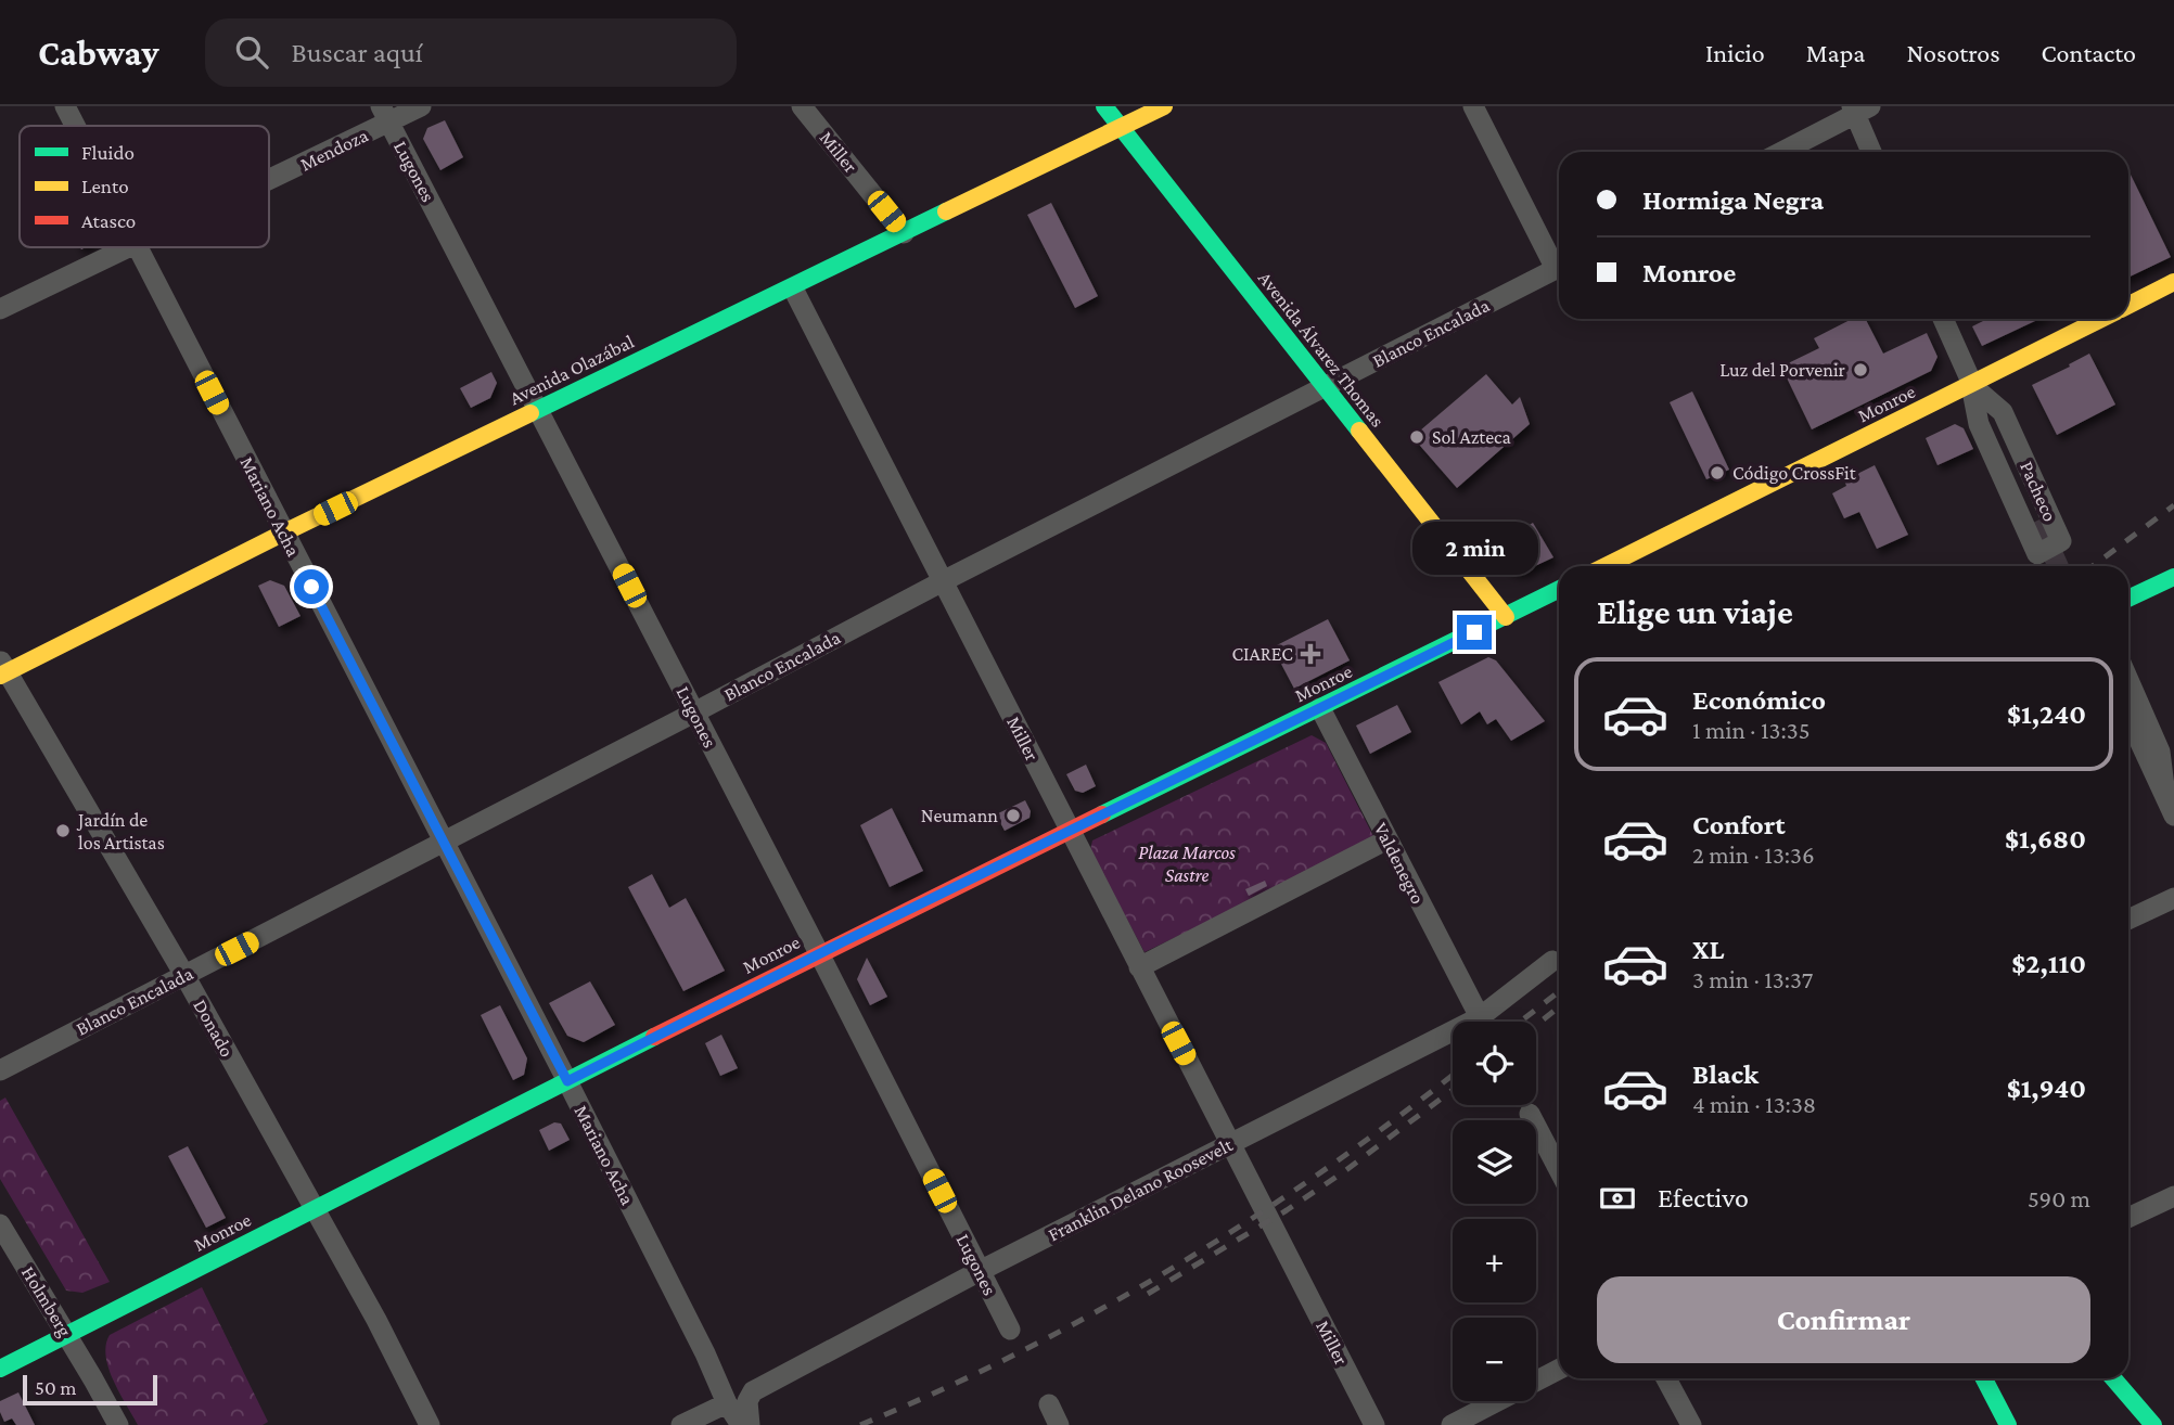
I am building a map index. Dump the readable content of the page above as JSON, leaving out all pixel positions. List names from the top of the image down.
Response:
{
  "streets": {
    "main road": ["Avenida Álvarez Thomas", "Avenida Olazábal", "Monroe"],
    "street": [
      "Mendoza",
      "Miller",
      "Lugones",
      "Blanco Encalada",
      "Pacheco",
      "Mariano Acha",
      "Valdenegro",
      "Donado",
      "Franklin Delano Roosevelt",
      "Holmberg"
    ]
  },
  "crossings": [
    ["Mendoza", "Lugones"],
    ["Miller", "Blanco Encalada"],
    ["Miller", "Avenida Olazábal"],
    ["Miller", "Monroe"],
    ["Miller", "Franklin Delano Roosevelt"],
    ["Lugones", "Blanco Encalada"],
    ["Lugones", "Avenida Olazábal"],
    ["Lugones", "Monroe"],
    ["Lugones", "Franklin Delano Roosevelt"],
    ["Blanco Encalada", "Avenida Álvarez Thomas"],
    ["Blanco Encalada", "Mariano Acha"],
    ["Blanco Encalada", "Donado"],
    ["Avenida Álvarez Thomas", "Avenida Olazábal"],
    ["Avenida Álvarez Thomas", "Monroe"],
    ["Avenida Olazábal", "Mariano Acha"],
    ["Avenida Olazábal", "Donado"],
    ["Monroe", "Pacheco"],
    ["Monroe", "Mariano Acha"],
    ["Monroe", "Valdenegro"],
    ["Monroe", "Donado"],
    ["Monroe", "Holmberg"],
    ["Mariano Acha", "Franklin Delano Roosevelt"],
    ["Valdenegro", "Franklin Delano Roosevelt"]
  ],
  "parks": ["Plaza Marcos Sastre"],
  "places": {
    "other": [
      "Luz del Porvenir",
      "Sol Azteca",
      "Código CrossFit",
      "Neumann",
      "Jardín de los Artistas"
    ],
    "health": ["CIAREC"]
  },
  "legend": ["Fluido", "Lento", "Atasco"],
  "scale_bar": "50 m",
  "page": {
    "header": "Cabway",
    "search": "Buscar aquí",
    "nav": [
      "Inicio",
      "Mapa",
      "Nosotros",
      "Contacto"
    ],
    "banner": ["Hormiga Negra", "Monroe"],
    "bubble": "2 min",
    "heading": "Elige un viaje",
    "list": [
      {
        "name": "Económico",
        "note": "1 min · 13:35",
        "value": "$1,240"
      },
      {
        "name": "Confort",
        "note": "2 min · 13:36",
        "value": "$1,680"
      },
      {
        "name": "XL",
        "note": "3 min · 13:37",
        "value": "$2,110"
      },
      {
        "name": "Black",
        "note": "4 min · 13:38",
        "value": "$1,940"
      }
    ],
    "map_buttons": ["+", "−"],
    "pay": ["Efectivo", "590 m"],
    "buttons": "Confirmar",
    "scale": "50 m"
  }
}
